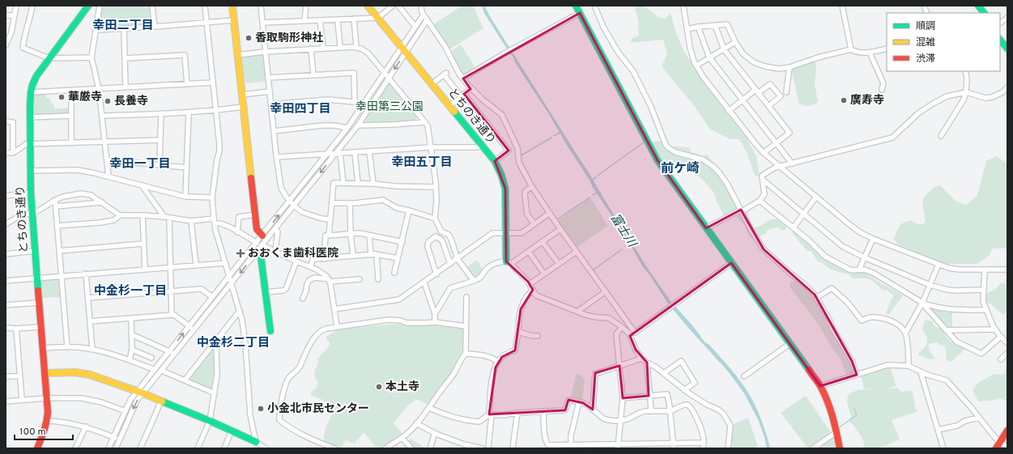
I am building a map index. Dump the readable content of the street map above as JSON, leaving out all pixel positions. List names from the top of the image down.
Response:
{
  "streets": {
    "main road": ["とちのき通り"]
  },
  "districts": [
    "幸田二丁目",
    "幸田四丁目",
    "幸田五丁目",
    "幸田一丁目",
    "前ケ崎",
    "中金杉一丁目",
    "中金杉二丁目"
  ],
  "water": ["富士川"],
  "parks": ["幸田第三公園"],
  "places": {
    "other": [
      "香取駒形神社",
      "華厳寺",
      "廣寿寺",
      "長養寺",
      "本土寺",
      "小金北市民センター"
    ],
    "health": ["おおくま歯科医院"]
  },
  "legend": ["順調", "混雑", "渋滞"],
  "scale_bar": "100 m"
}
